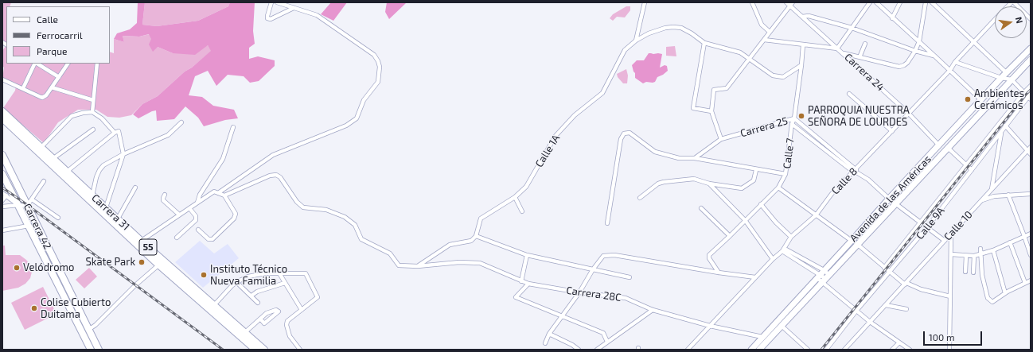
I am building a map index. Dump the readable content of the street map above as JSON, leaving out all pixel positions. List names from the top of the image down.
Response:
{
  "streets": {
    "highway": ["Carrera 31", "Carrera 42", "55"],
    "main road": ["Avenida de las Américas"],
    "street": [
      "Carrera 24",
      "Carrera 25",
      "Calle 1A",
      "Calle 7",
      "Calle 8",
      "Calle 9A",
      "Calle 10",
      "Carrera 28C"
    ]
  },
  "crossings": [
    ["Carrera 24", "Calle 8"],
    ["Carrera 24", "Avenida de las Américas"],
    ["Carrera 25", "Calle 7"],
    ["Carrera 25", "Calle 8"],
    ["Carrera 25", "Avenida de las Américas"],
    ["Carrera 25", "Calle 9A"],
    ["Carrera 25", "Calle 10"],
    ["Calle 8", "Carrera 28C"],
    ["Avenida de las Américas", "Carrera 28C"]
  ],
  "places": [
    "Ambientes Cerámicos",
    "PARROQUIA NUESTRA SEÑORA DE LOURDES",
    "Skate Park",
    "Velódromo",
    "Instituto Técnico Nueva Familia",
    "Colise Cubierto Duitama"
  ],
  "legend": ["Calle", "Ferrocarril", "Parque"],
  "scale_bar": "100 m",
  "north": "right"
}
